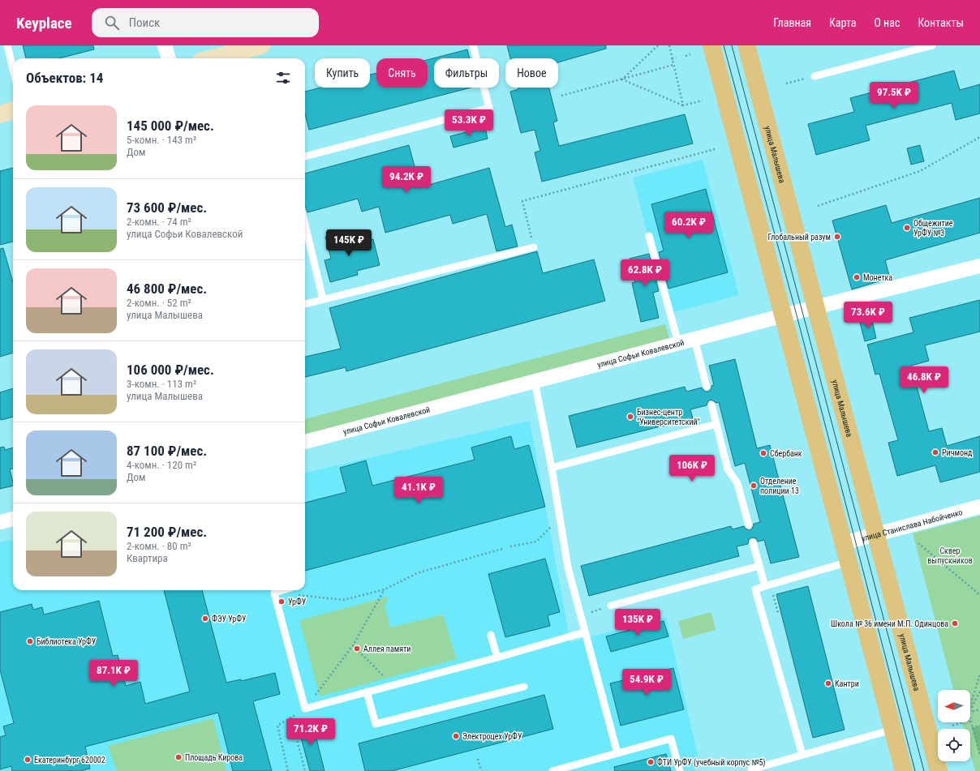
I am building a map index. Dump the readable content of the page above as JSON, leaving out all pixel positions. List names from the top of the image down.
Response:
{
  "streets": {
    "main road": ["улица Малышева"],
    "street": ["улица Софьи Ковалевской", "улица Станислава Набойченко"]
  },
  "crossings": [
    ["улица Малышева", "улица Софьи Ковалевской"],
    ["улица Малышева", "улица Станислава Набойченко"]
  ],
  "parks": ["Сквер выпускников"],
  "places": [
    "Общежитие УрФУ №3",
    "Глобальный разум",
    "Монетка",
    "Бизнес-центр \"Университетский\"",
    "Ричмонд",
    "Сбербанк",
    "Отделение полиции 13",
    "УрФУ",
    "ФЭУ УрФУ",
    "Школа № 36 имени М.П. Одинцова",
    "Библиотека УрФУ",
    "Аллея памяти",
    "Кантри",
    "Электроцех УрФУ",
    "Площадь Кирова",
    "Екатеринбург 620002",
    "ФТИ УрФУ (учебный корпус №5)"
  ],
  "north": "left",
  "page": {
    "header": "Keyplace",
    "search": "Поиск",
    "nav": [
      "Главная",
      "Карта",
      "О нас",
      "Контакты"
    ],
    "chip": [
      "Купить",
      "Снять",
      "Фильтры",
      "Новое"
    ],
    "heading": "Объектов: 14",
    "price": [
      "97.5K ₽",
      "53.3K ₽",
      "94.2K ₽",
      "60.2K ₽",
      "145K ₽",
      "62.8K ₽",
      "73.6K ₽",
      "46.8K ₽",
      "106K ₽",
      "41.1K ₽",
      "135K ₽",
      "87.1K ₽",
      "54.9K ₽",
      "71.2K ₽"
    ],
    "list": [
      {
        "name": "145 000 ₽/мес.",
        "note": "5-комн. · 143 m² · Дом"
      },
      {
        "name": "73 600 ₽/мес.",
        "note": "2-комн. · 74 m² · улица Софьи Ковалевской"
      },
      {
        "name": "46 800 ₽/мес.",
        "note": "2-комн. · 52 m² · улица Малышева"
      },
      {
        "name": "106 000 ₽/мес.",
        "note": "3-комн. · 113 m² · улица Малышева"
      },
      {
        "name": "87 100 ₽/мес.",
        "note": "4-комн. · 120 m² · Дом"
      },
      {
        "name": "71 200 ₽/мес.",
        "note": "2-комн. · 80 m² · Квартира"
      }
    ]
  }
}
